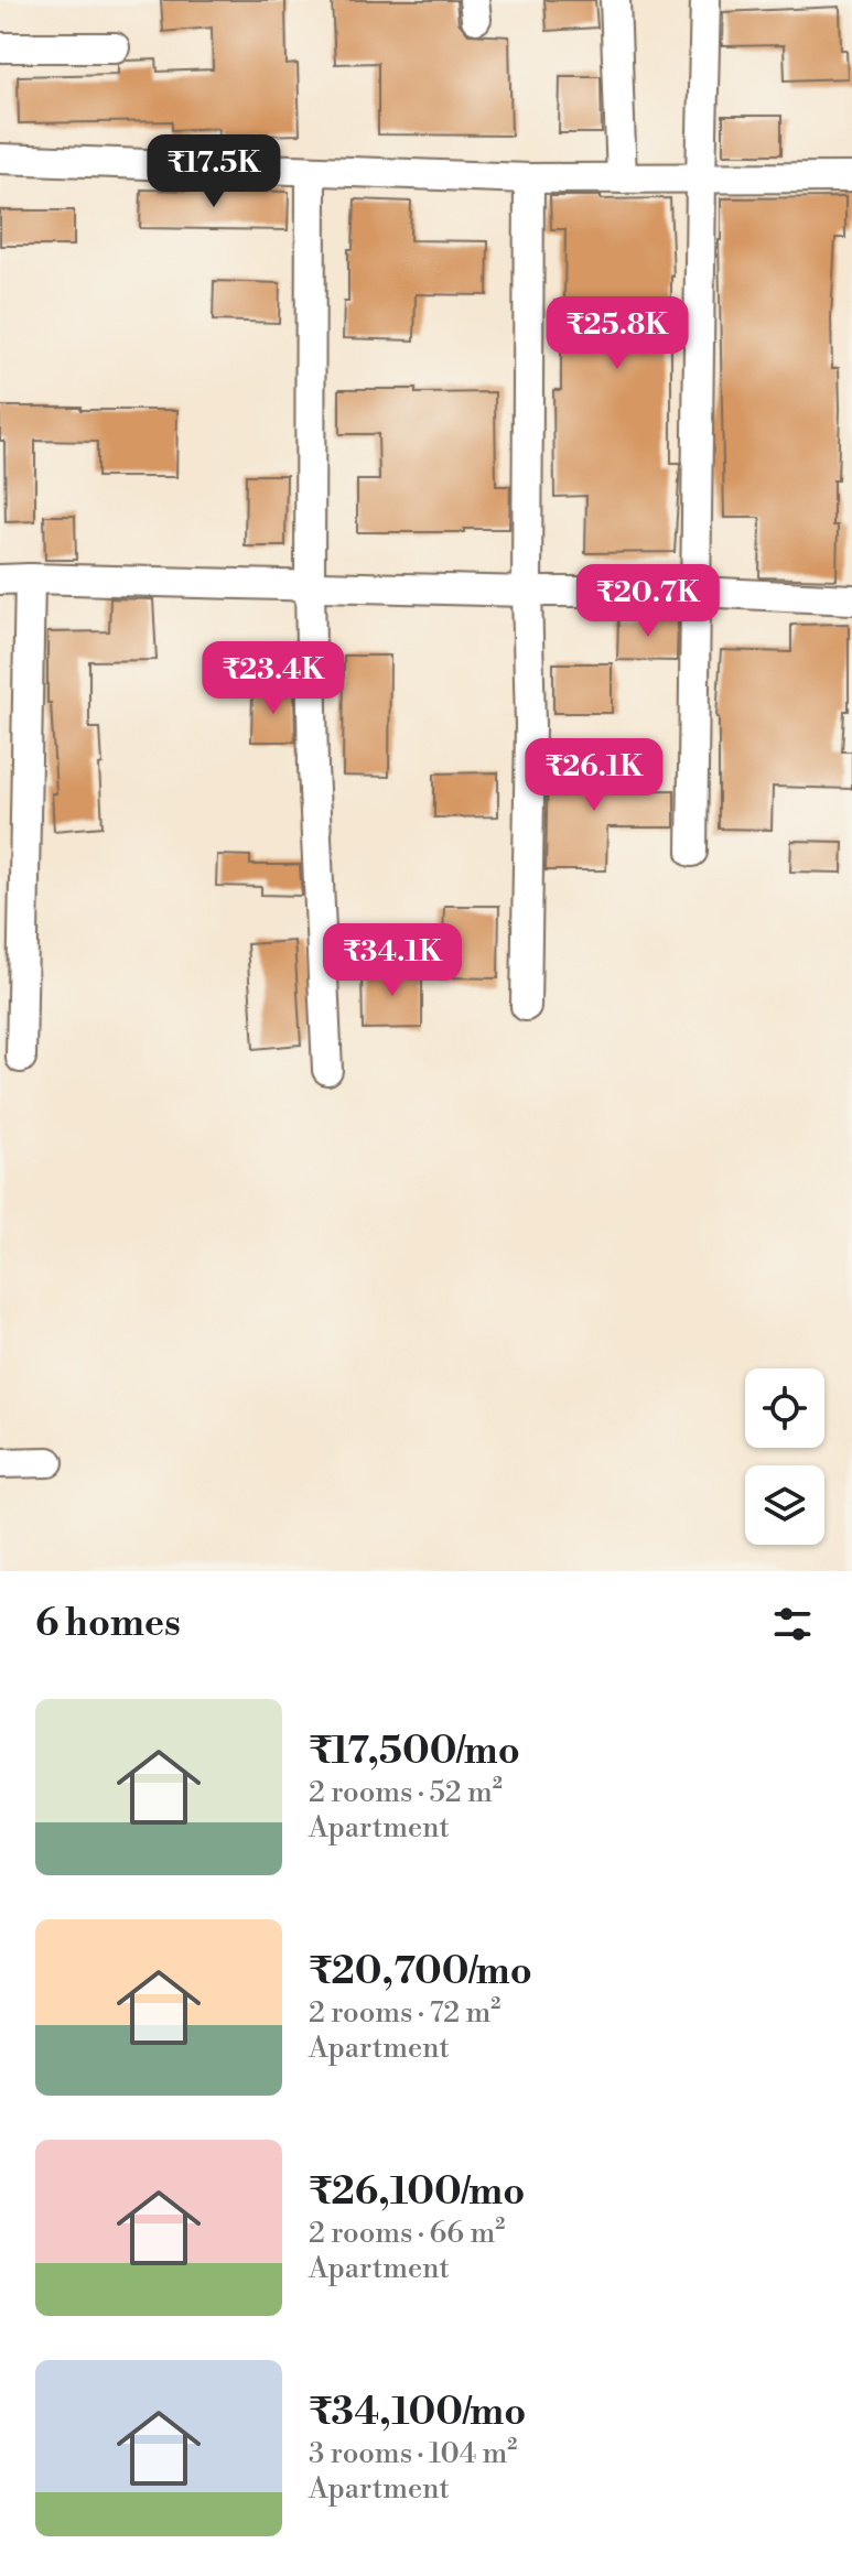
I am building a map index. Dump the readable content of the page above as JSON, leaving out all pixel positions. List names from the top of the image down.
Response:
{
  "page": {
    "price": [
      "₹17.5K",
      "₹25.8K",
      "₹20.7K",
      "₹23.4K",
      "₹26.1K",
      "₹34.1K"
    ],
    "heading": "6 homes",
    "list": [
      {
        "name": "₹17,500/mo",
        "note": "2 rooms · 52 m² · Apartment"
      },
      {
        "name": "₹20,700/mo",
        "note": "2 rooms · 72 m² · Apartment"
      },
      {
        "name": "₹26,100/mo",
        "note": "2 rooms · 66 m² · Apartment"
      },
      {
        "name": "₹34,100/mo",
        "note": "3 rooms · 104 m² · Apartment"
      }
    ]
  }
}
